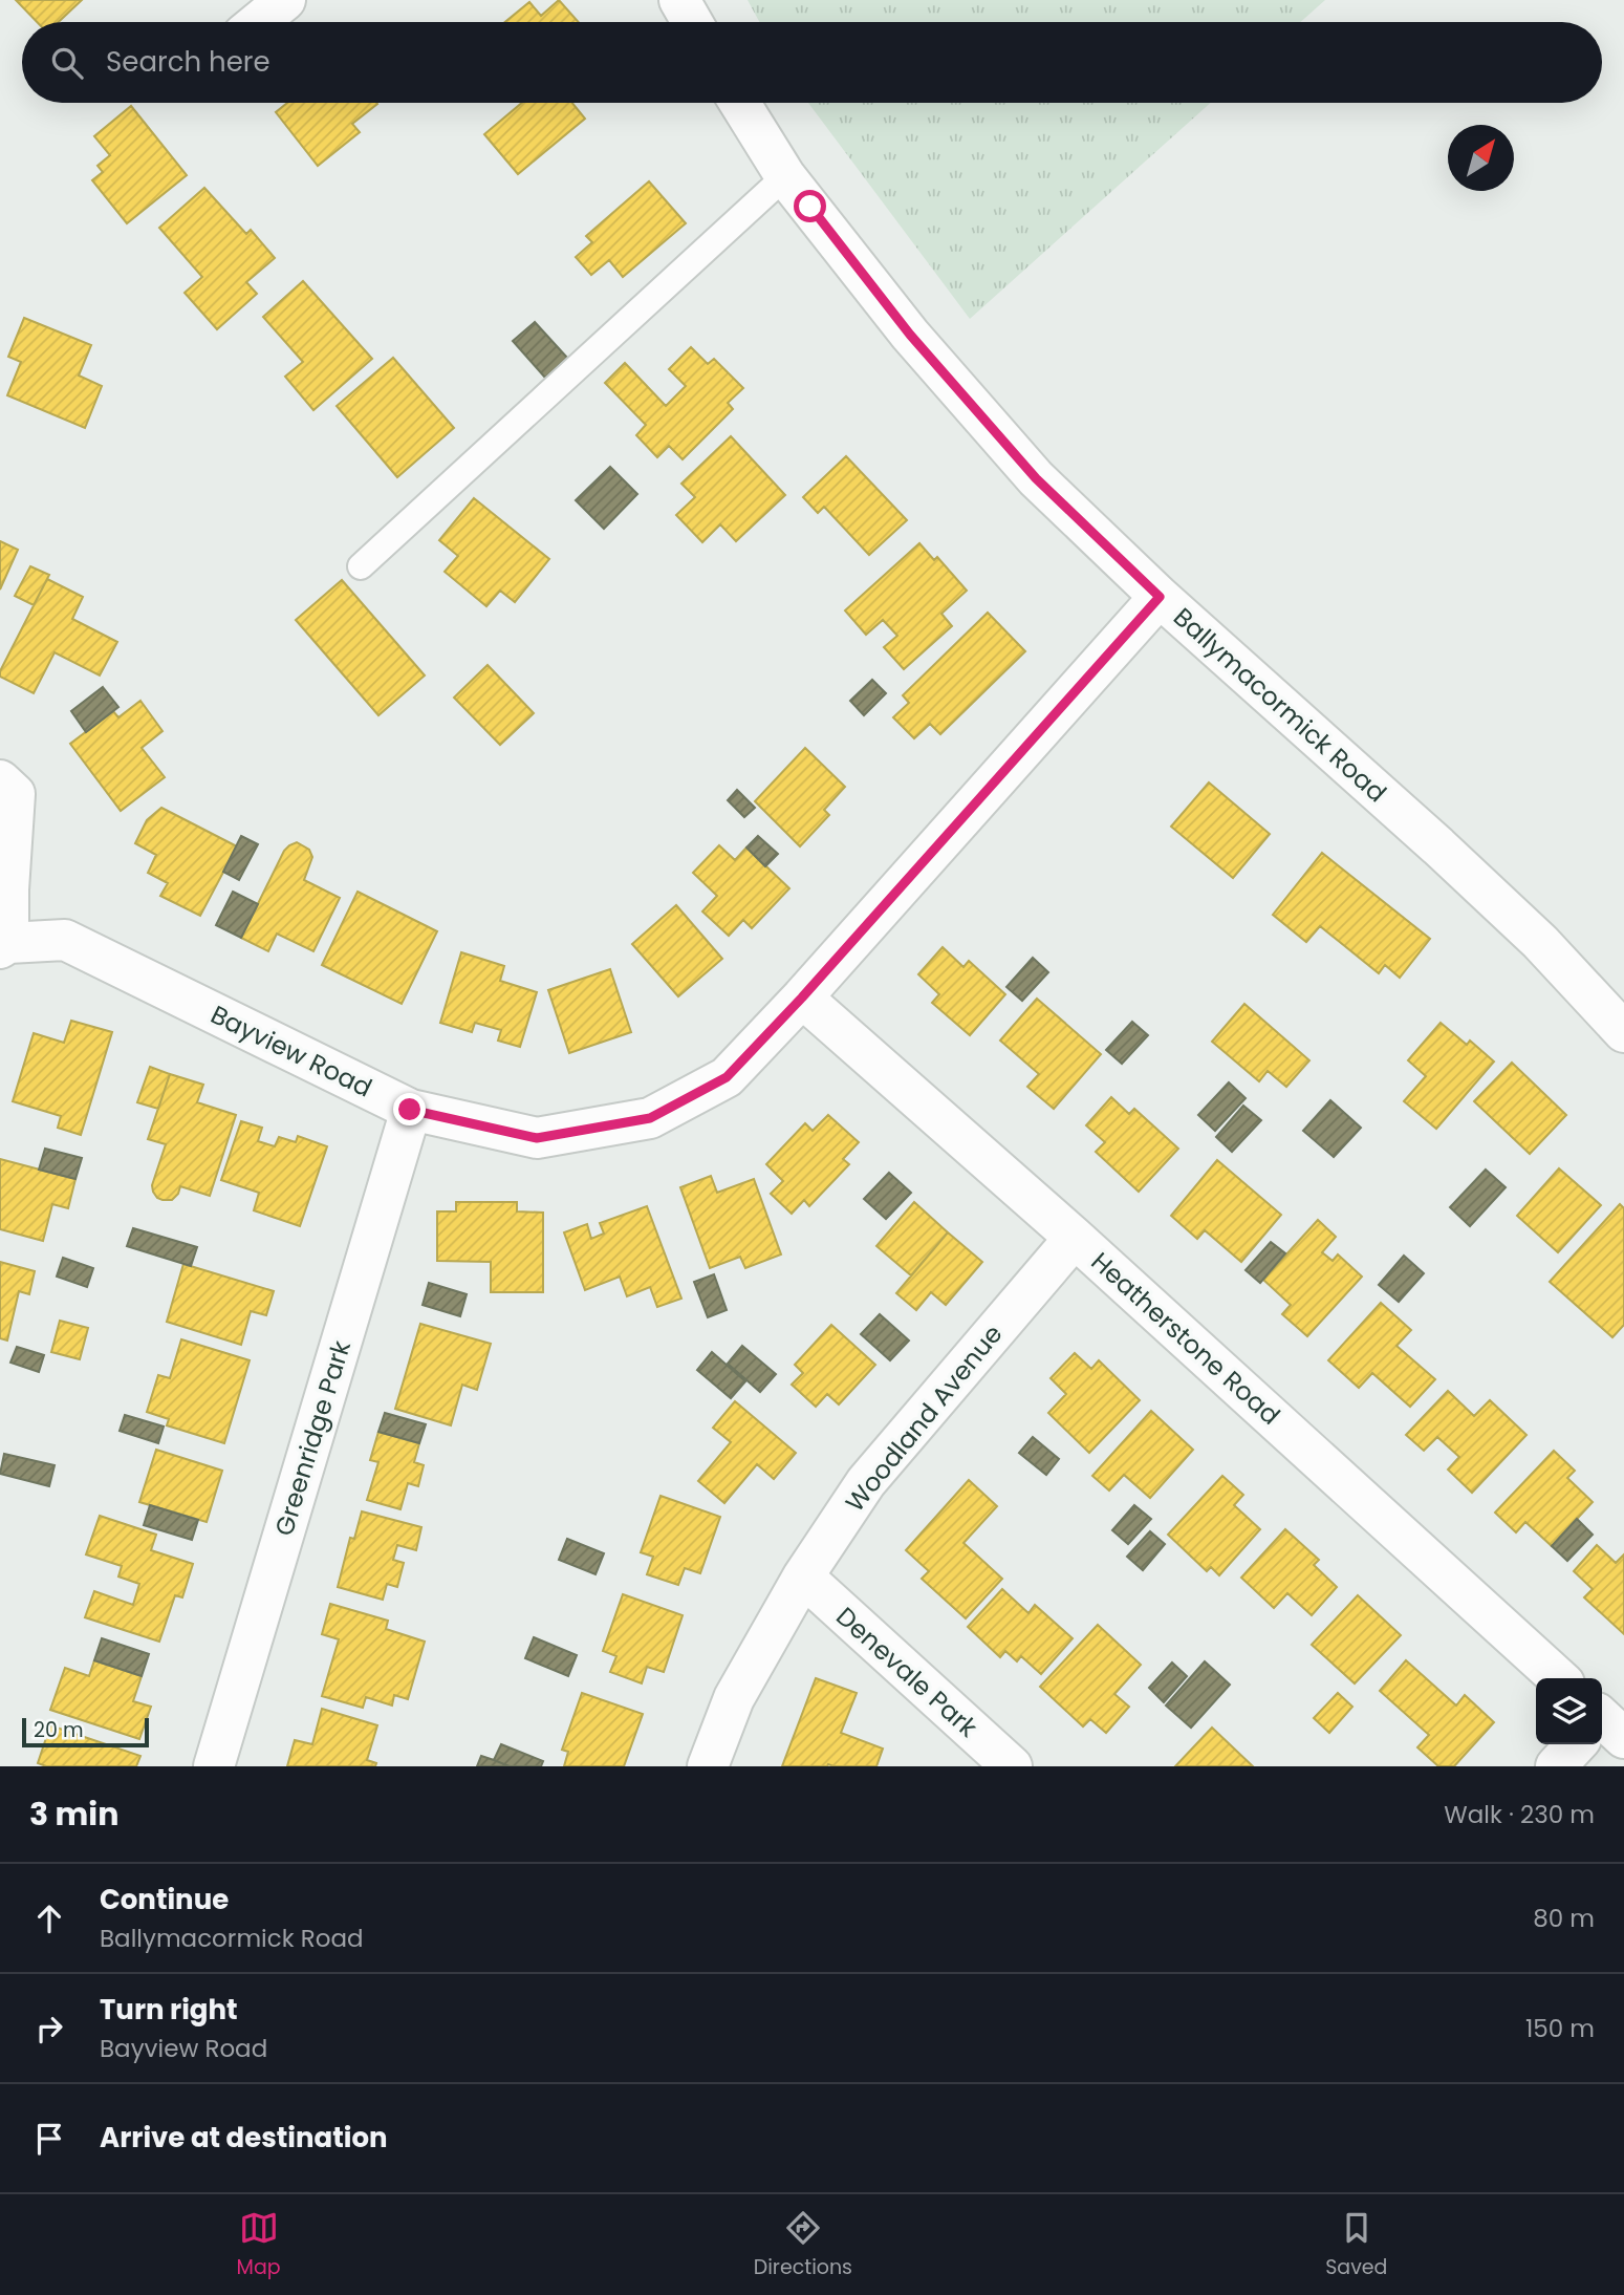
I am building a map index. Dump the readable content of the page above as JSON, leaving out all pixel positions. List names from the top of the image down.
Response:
{
  "streets": {
    "street": [
      "Ballymacormick Road",
      "Bayview Road",
      "Heatherstone Road",
      "Woodland Avenue",
      "Greenridge Park",
      "Denevale Park"
    ]
  },
  "crossings": [
    ["Ballymacormick Road", "Bayview Road"],
    ["Bayview Road", "Heatherstone Road"],
    ["Bayview Road", "Greenridge Park"],
    ["Heatherstone Road", "Woodland Avenue"],
    ["Woodland Avenue", "Denevale Park"]
  ],
  "scale_bar": "20 m",
  "north": "top right",
  "page": {
    "search": "Search here",
    "scale": "20 m",
    "heading": ["3 min", "Walk · 230 m"],
    "list": [
      ["Continue", "Ballymacormick Road", "80 m"],
      ["Turn right", "Bayview Road", "150 m"],
      "Arrive at destination"
    ],
    "nav": ["Map", "Directions", "Saved"]
  }
}
